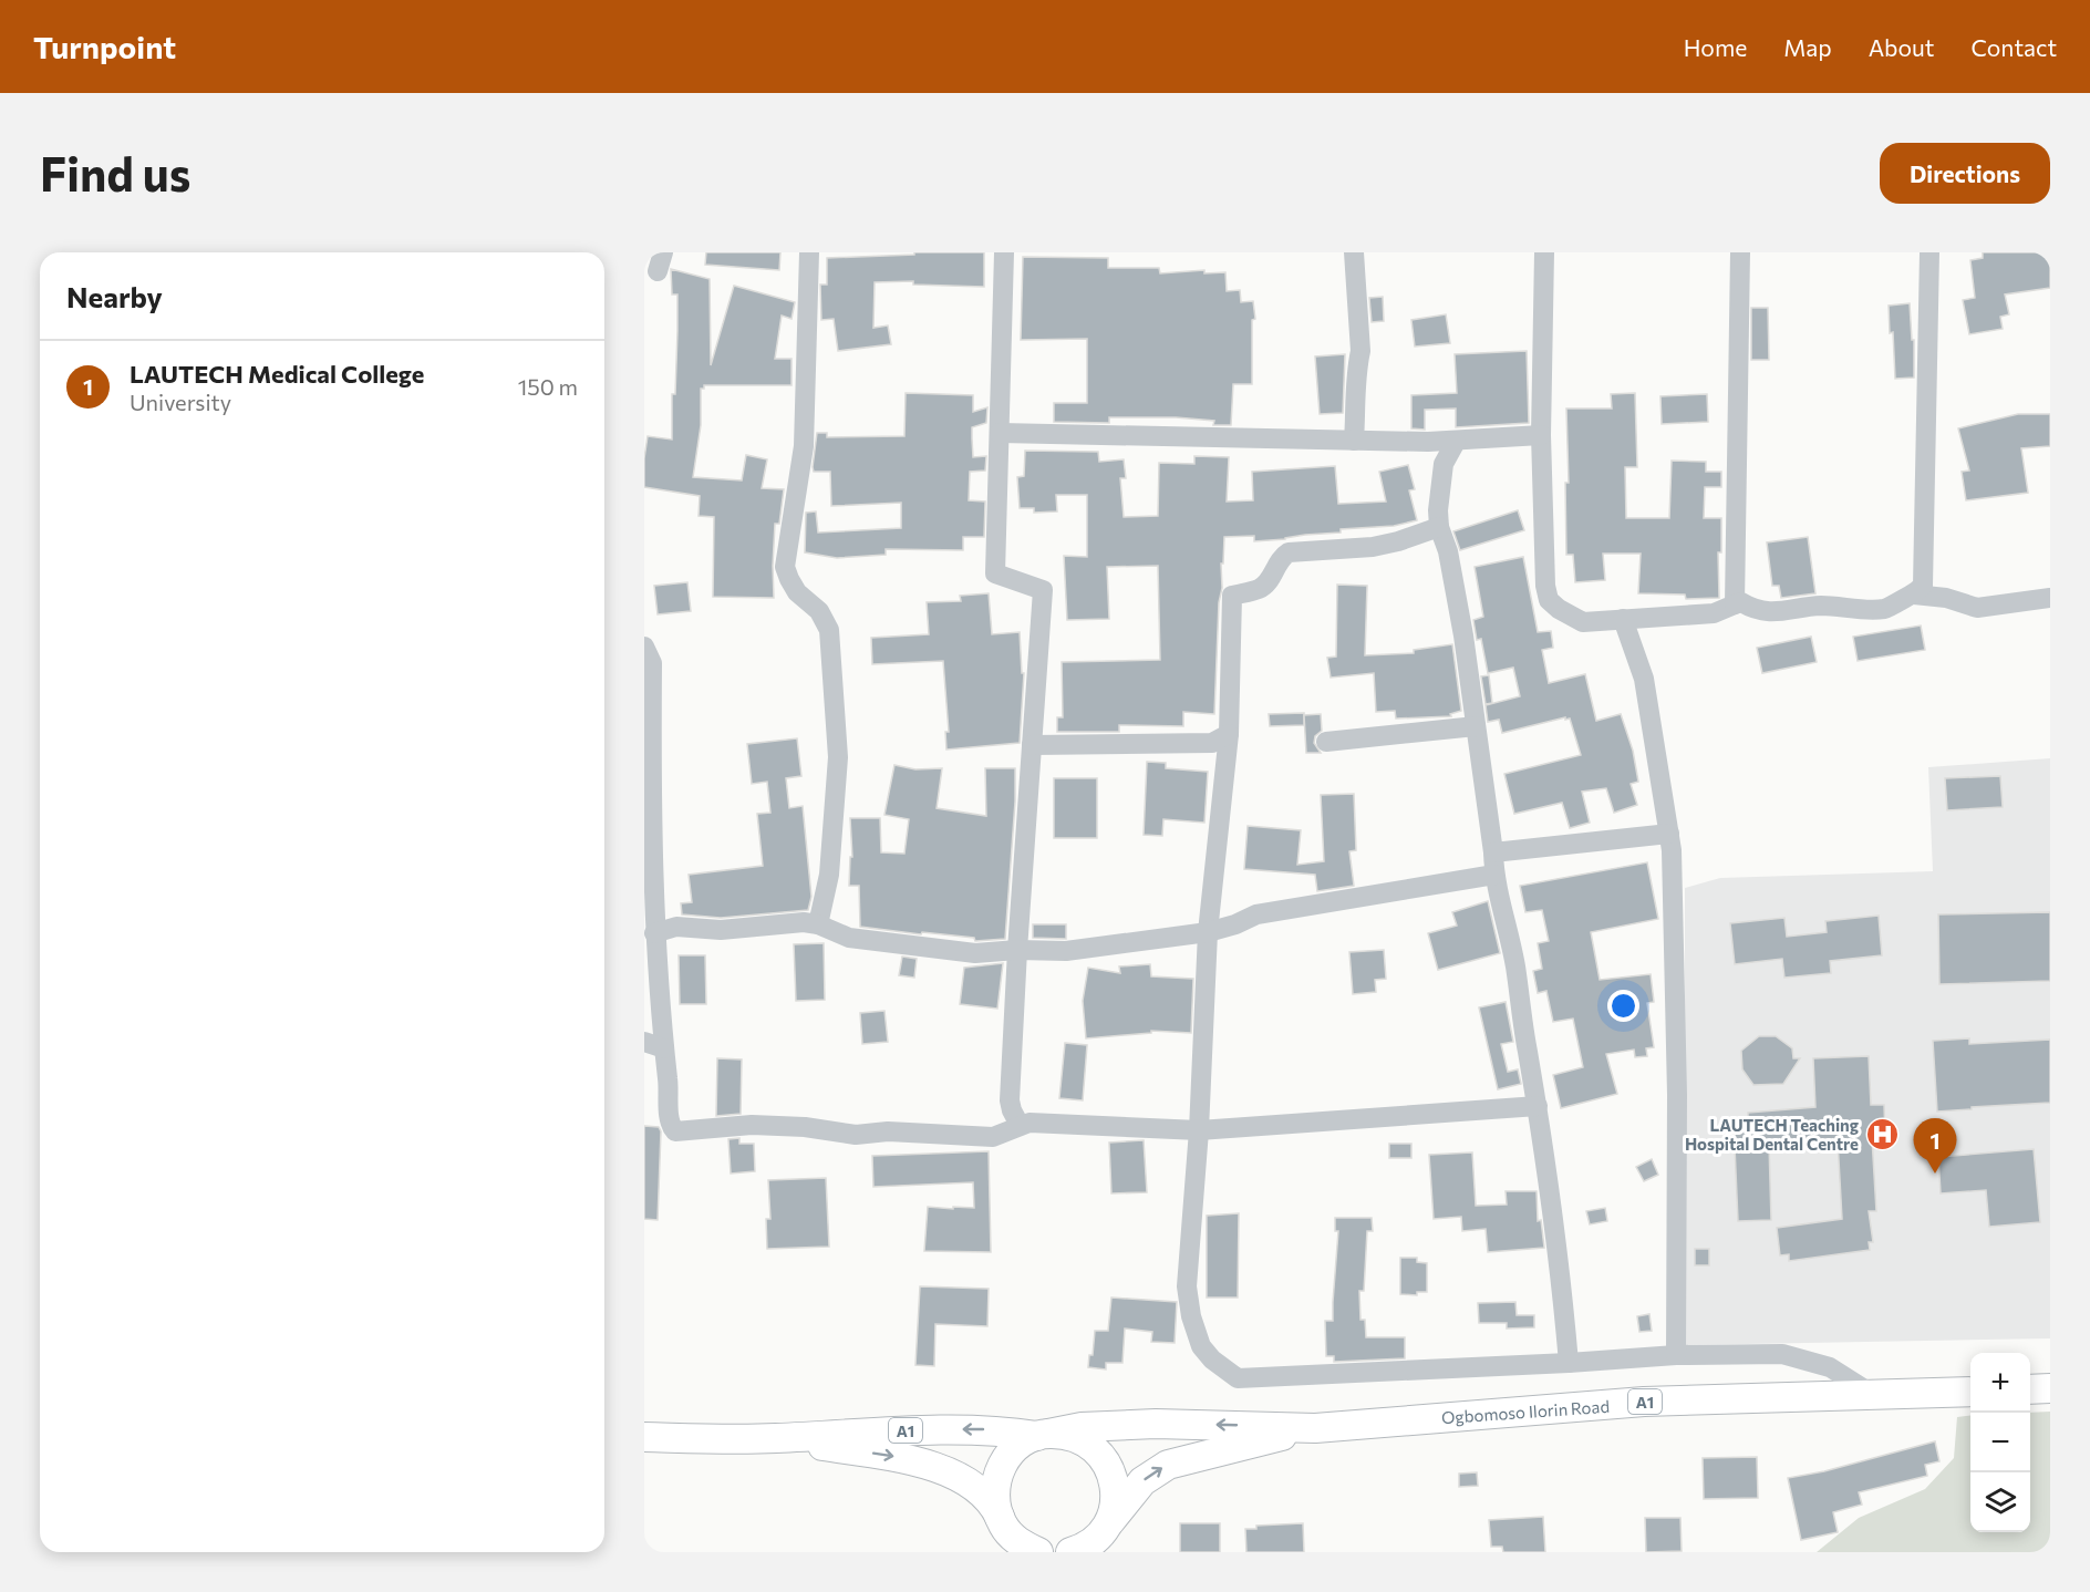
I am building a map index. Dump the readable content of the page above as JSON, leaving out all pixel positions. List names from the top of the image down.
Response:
{
  "streets": {
    "highway": ["A1", "Ogbomoso Ilorin Road"]
  },
  "crossings": [
    ["A1", "Ogbomoso Ilorin Road"]
  ],
  "places": {
    "hospital": ["LAUTECH Teaching Hospital Dental Centre"]
  },
  "page": {
    "header": "Turnpoint",
    "nav": [
      "Home",
      "Map",
      "About",
      "Contact"
    ],
    "buttons": "Directions",
    "title": "Find us",
    "heading": "Nearby",
    "list": [
      {
        "mark": "1",
        "name": "LAUTECH Medical College",
        "note": "University",
        "value": "150 m"
      }
    ],
    "pins": "1",
    "map_buttons": ["+", "−"]
  }
}
